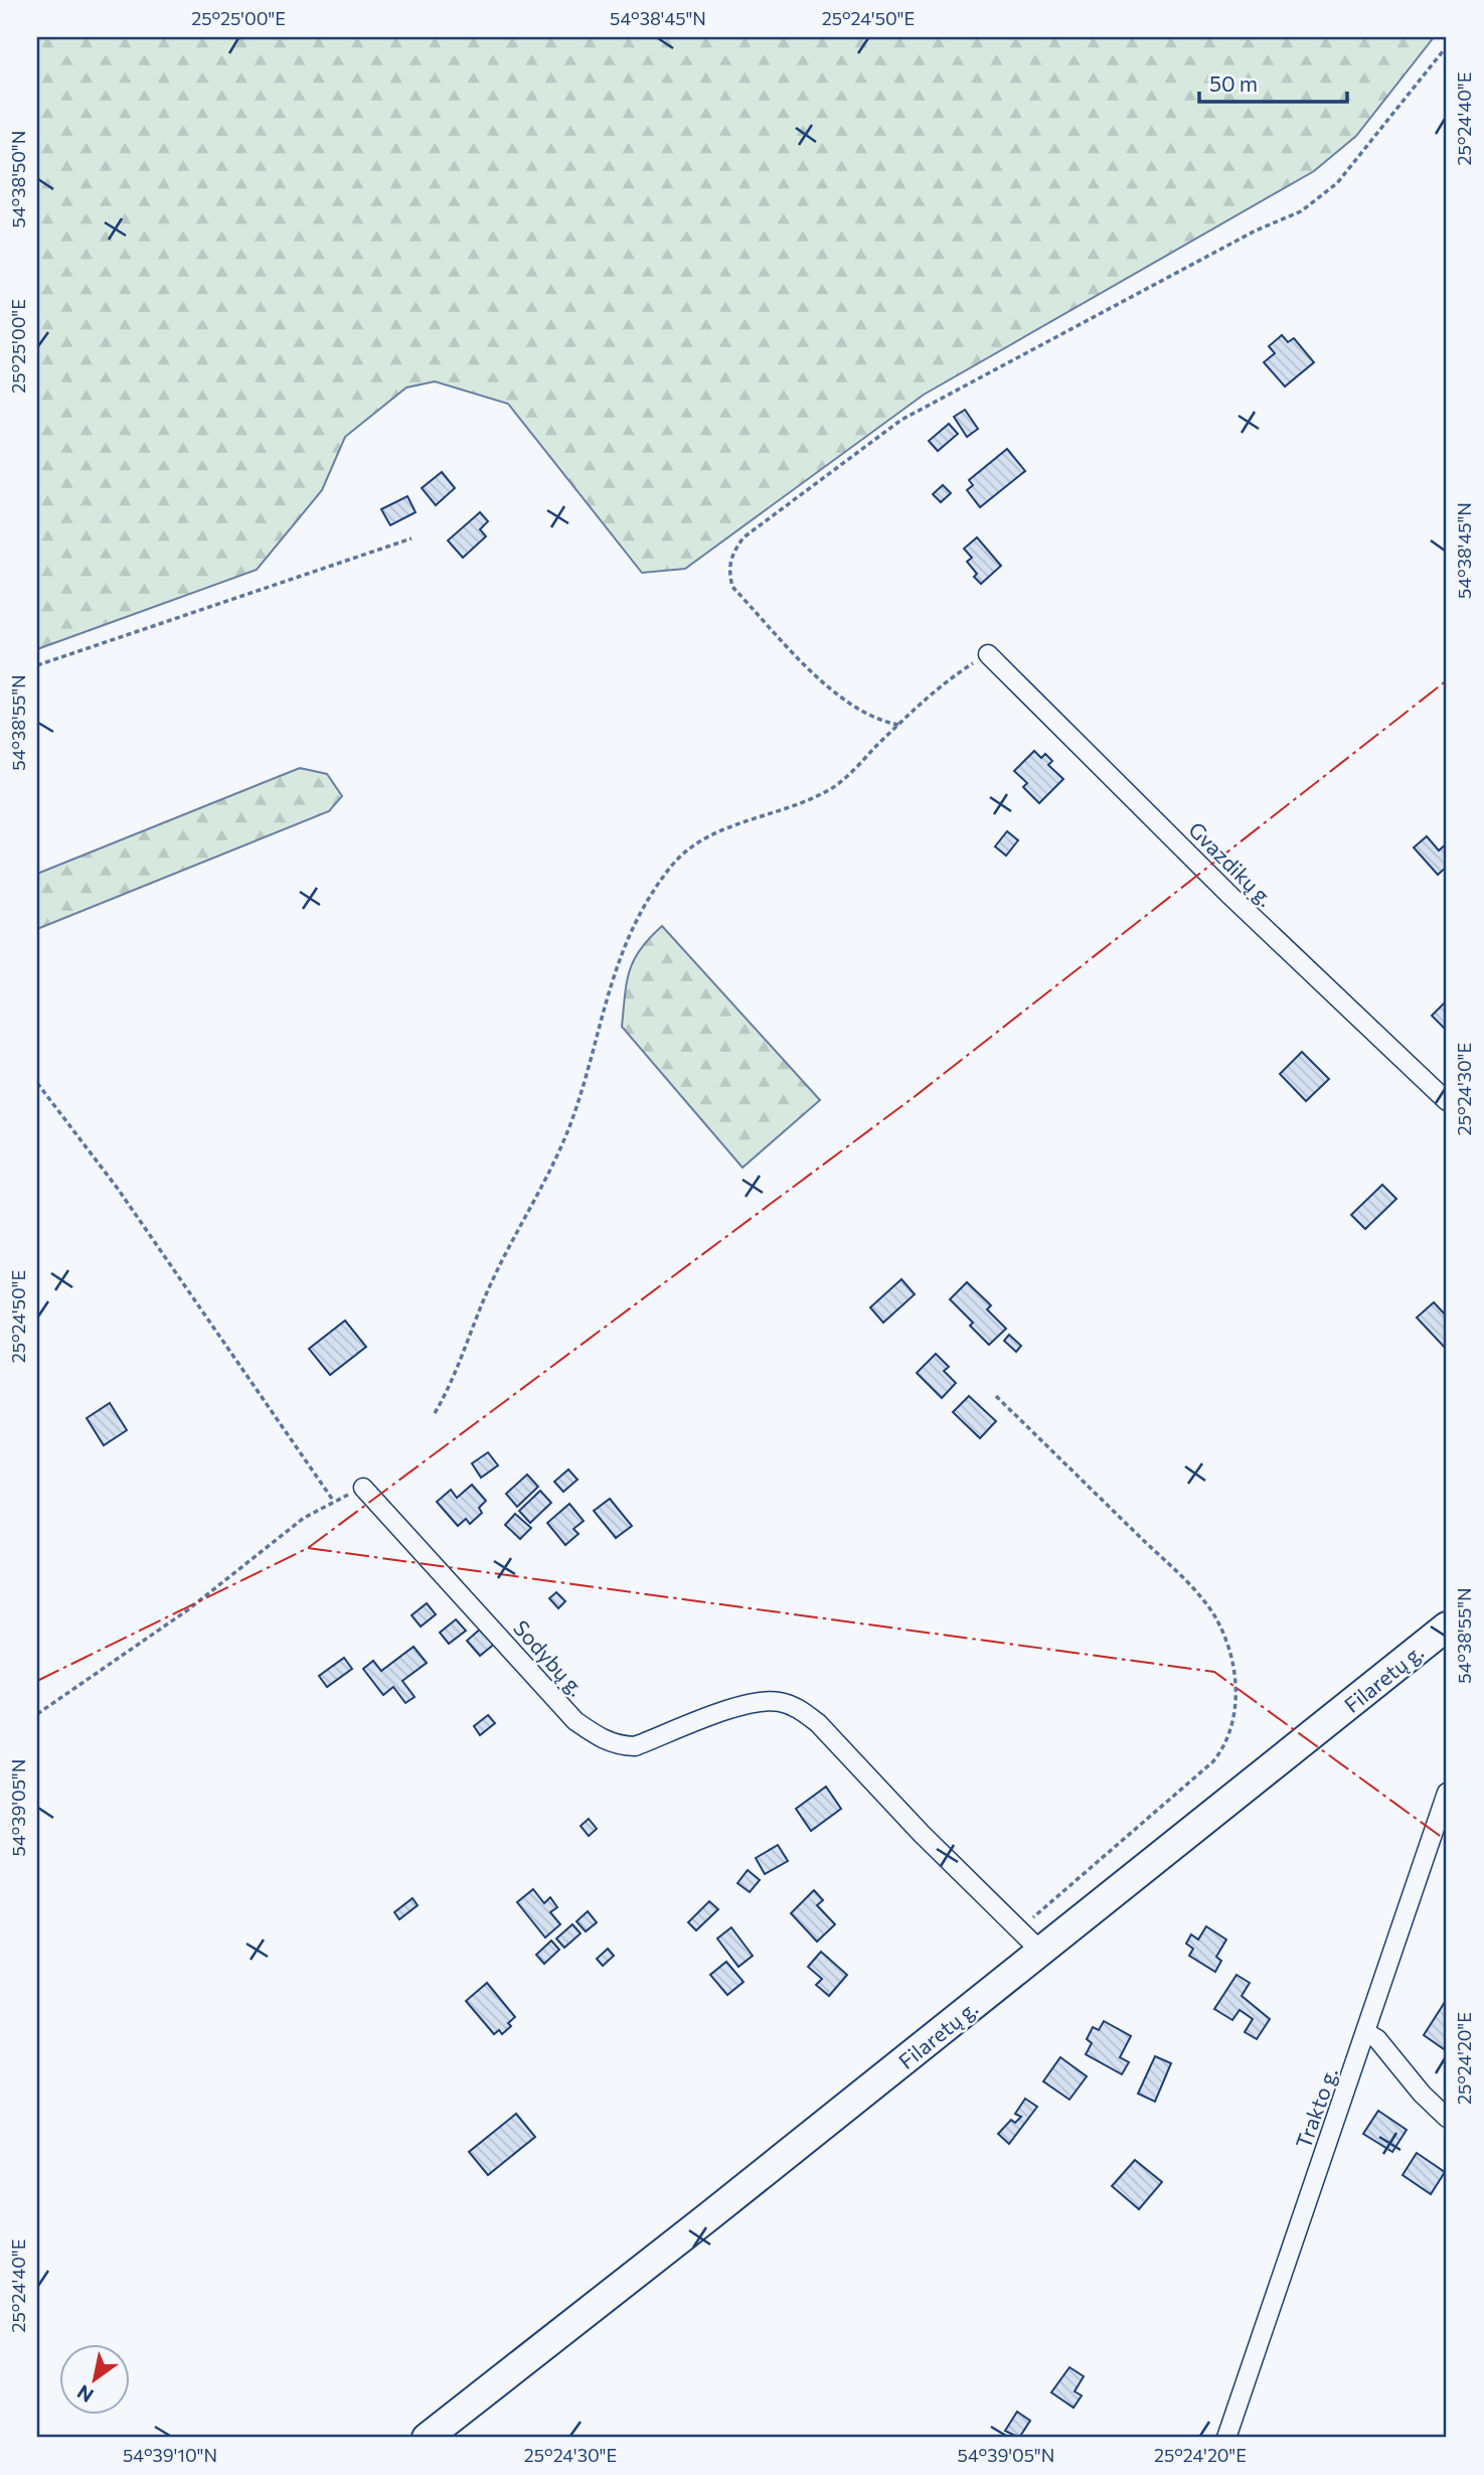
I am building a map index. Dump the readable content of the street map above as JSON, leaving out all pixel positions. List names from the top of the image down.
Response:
{
  "streets": {
    "main road": ["Filaretų g."],
    "street": ["Gvazdikų g.", "Sodybų g.", "Trakto g."]
  },
  "crossings": [
    ["Sodybų g.", "Filaretų g."]
  ],
  "scale_bar": "50 m",
  "north": "bottom left",
  "coordinates": [
    "25°25'00\"E",
    "54°38'45\"N",
    "25°24'50\"E",
    "25°24'40\"E",
    "54°38'50\"N",
    "54°38'55\"N",
    "25°24'30\"E",
    "54°39'05\"N",
    "25°24'20\"E",
    "54°39'10\"N"
  ]
}
